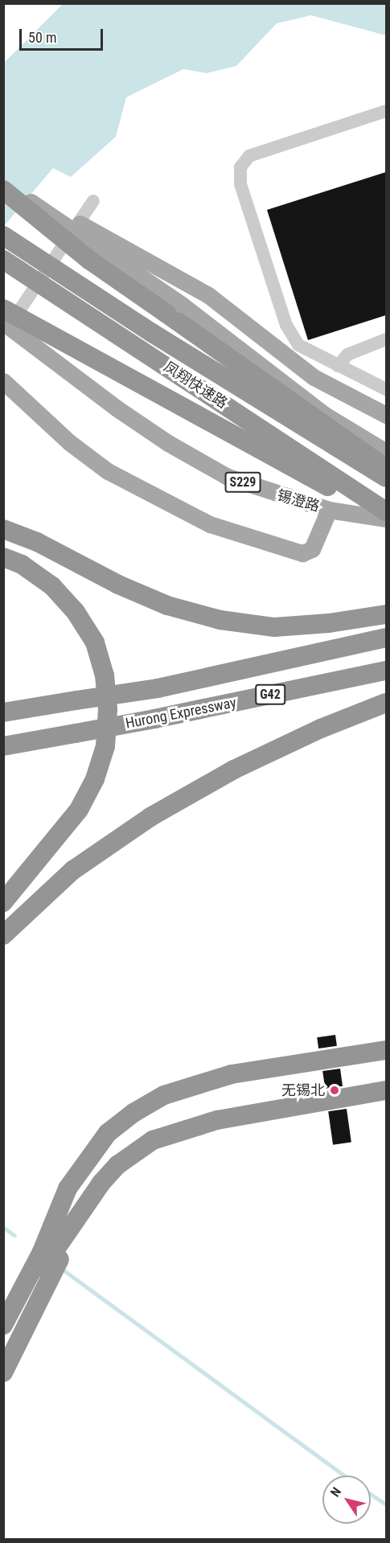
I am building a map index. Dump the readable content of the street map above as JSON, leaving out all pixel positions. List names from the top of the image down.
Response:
{
  "streets": {
    "highway": ["凤翔快速路", "G42", "Hurong Expressway"],
    "main road": ["S229", "锡澄路"]
  },
  "places": ["无锡北"],
  "scale_bar": "50 m",
  "north": "top left"
}
